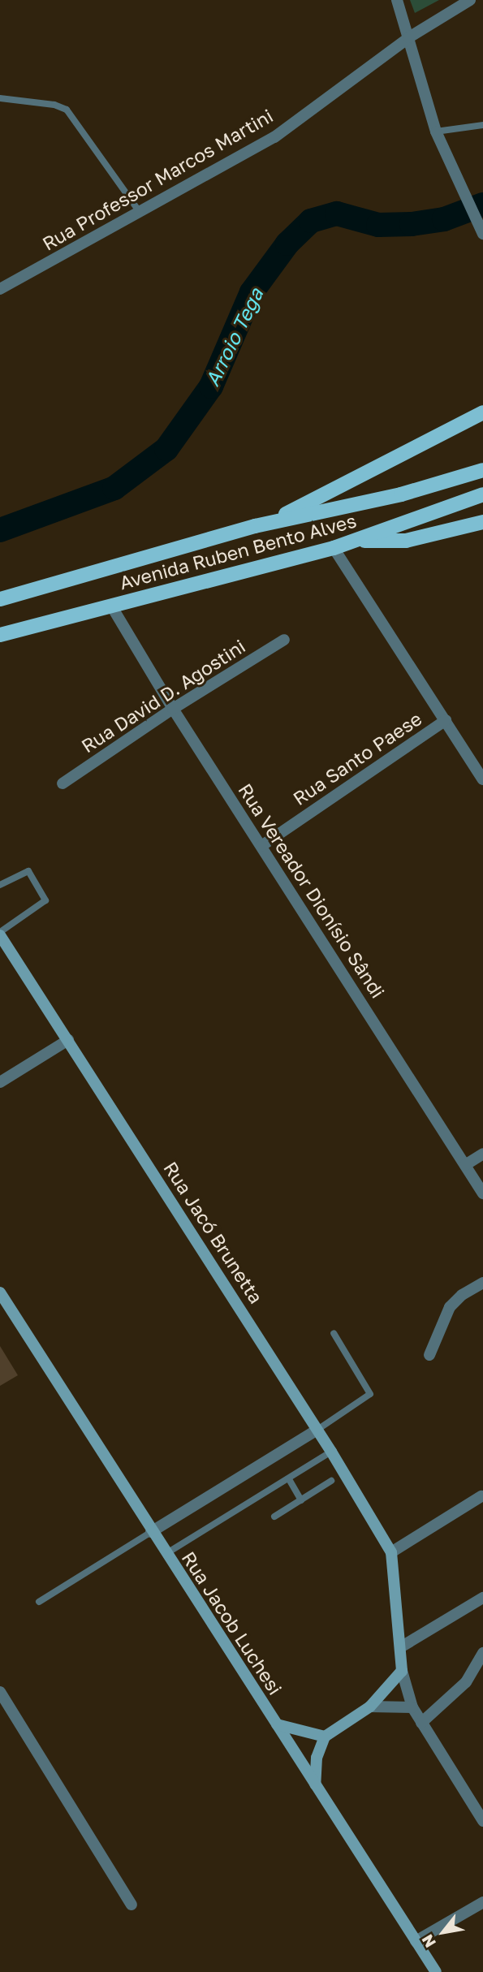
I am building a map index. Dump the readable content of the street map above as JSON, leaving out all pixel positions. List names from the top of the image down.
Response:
{
  "streets": {
    "main road": ["Avenida Ruben Bento Alves"],
    "street": [
      "Rua Professor Marcos Martini",
      "Rua David D. Agostini",
      "Rua Santo Paese",
      "Rua Vereador Dionísio Sândi",
      "Rua Jacó Brunetta",
      "Rua Jacob Luchesi"
    ]
  },
  "crossings": [
    ["Avenida Ruben Bento Alves", "Rua Vereador Dionísio Sândi"],
    ["Rua David D. Agostini", "Rua Vereador Dionísio Sândi"],
    ["Rua Santo Paese", "Rua Vereador Dionísio Sândi"]
  ],
  "water": ["Arroio Tega"],
  "north": "bottom left"
}
